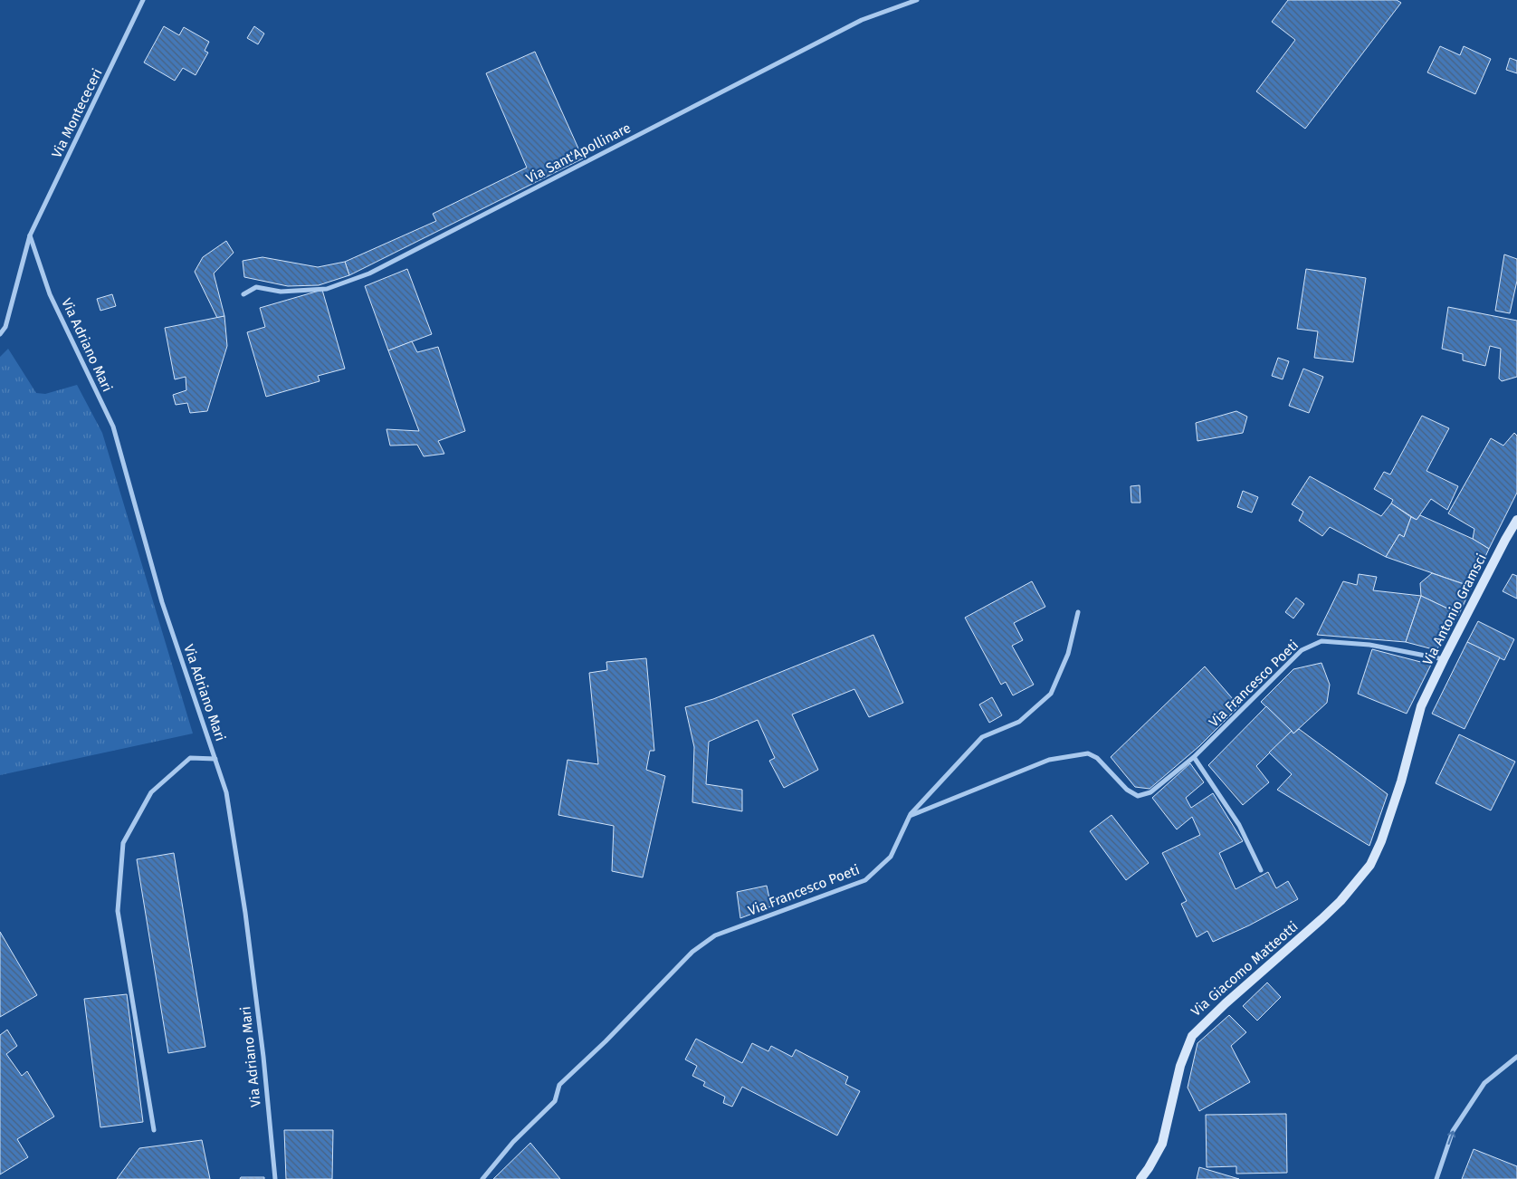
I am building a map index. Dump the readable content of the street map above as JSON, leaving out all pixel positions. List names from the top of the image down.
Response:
{
  "streets": {
    "main road": ["Via Antonio Gramsci", "Via Giacomo Matteotti"],
    "street": [
      "Via Montececeri",
      "Via Sant'Apollinare",
      "Via Adriano Mari",
      "Via Francesco Poeti"
    ]
  },
  "crossings": [
    ["Via Montececeri", "Via Adriano Mari"],
    ["Via Antonio Gramsci", "Via Francesco Poeti"],
    ["Via Antonio Gramsci", "Via Giacomo Matteotti"]
  ]
}
